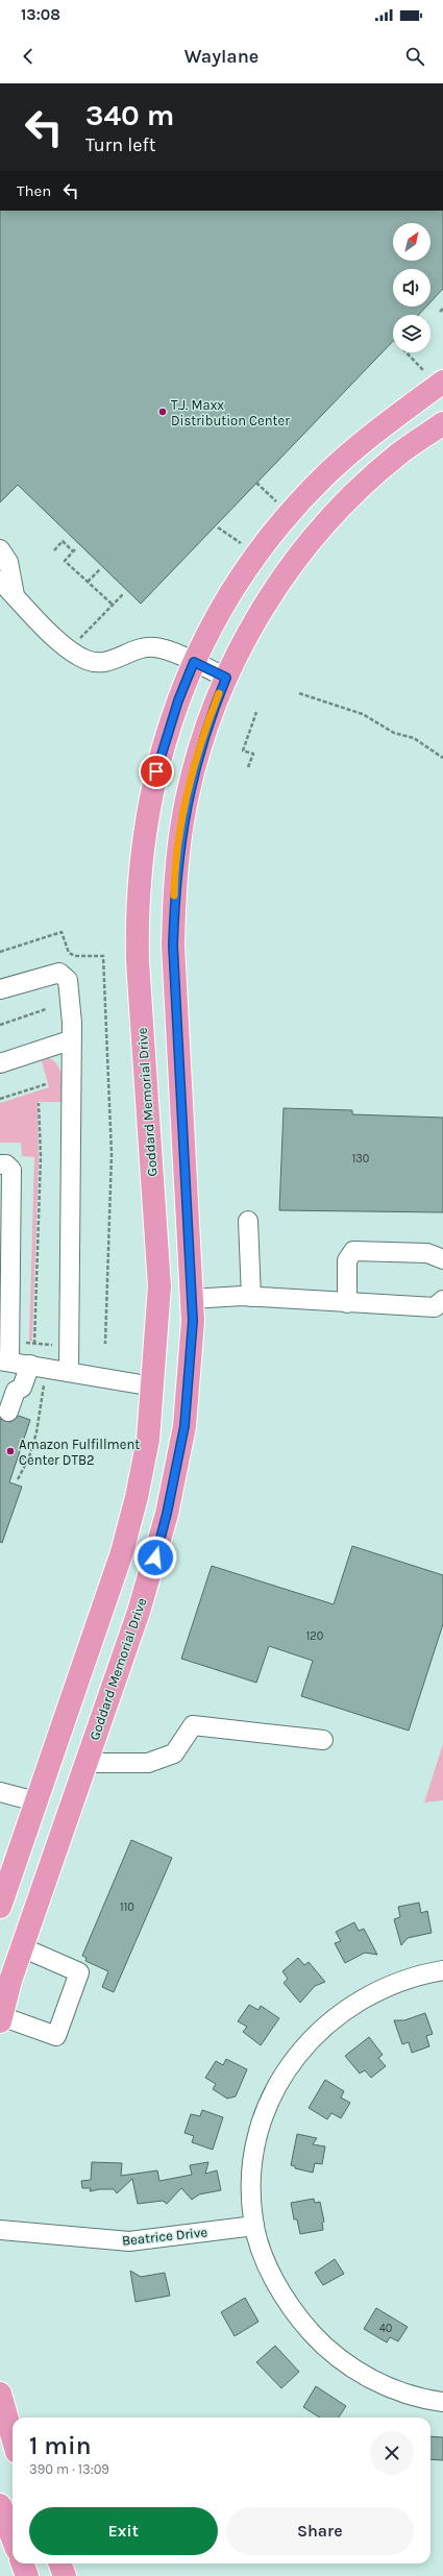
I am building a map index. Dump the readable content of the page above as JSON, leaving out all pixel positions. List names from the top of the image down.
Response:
{
  "streets": {
    "main road": ["Goddard Memorial Drive"],
    "street": ["Beatrice Drive"]
  },
  "places": ["T.J. Maxx Distribution Center", "Amazon Fulfillment Center DTB2"],
  "house_numbers": [
    "130",
    "120",
    "110",
    "40"
  ],
  "north": "top right",
  "page": {
    "status": "13:08",
    "header": "Waylane",
    "turn": ["340 m", "Turn left"],
    "then": "Then",
    "heading": ["1 min", "390 m · 13:09"],
    "buttons": ["Exit", "Share"]
  }
}
